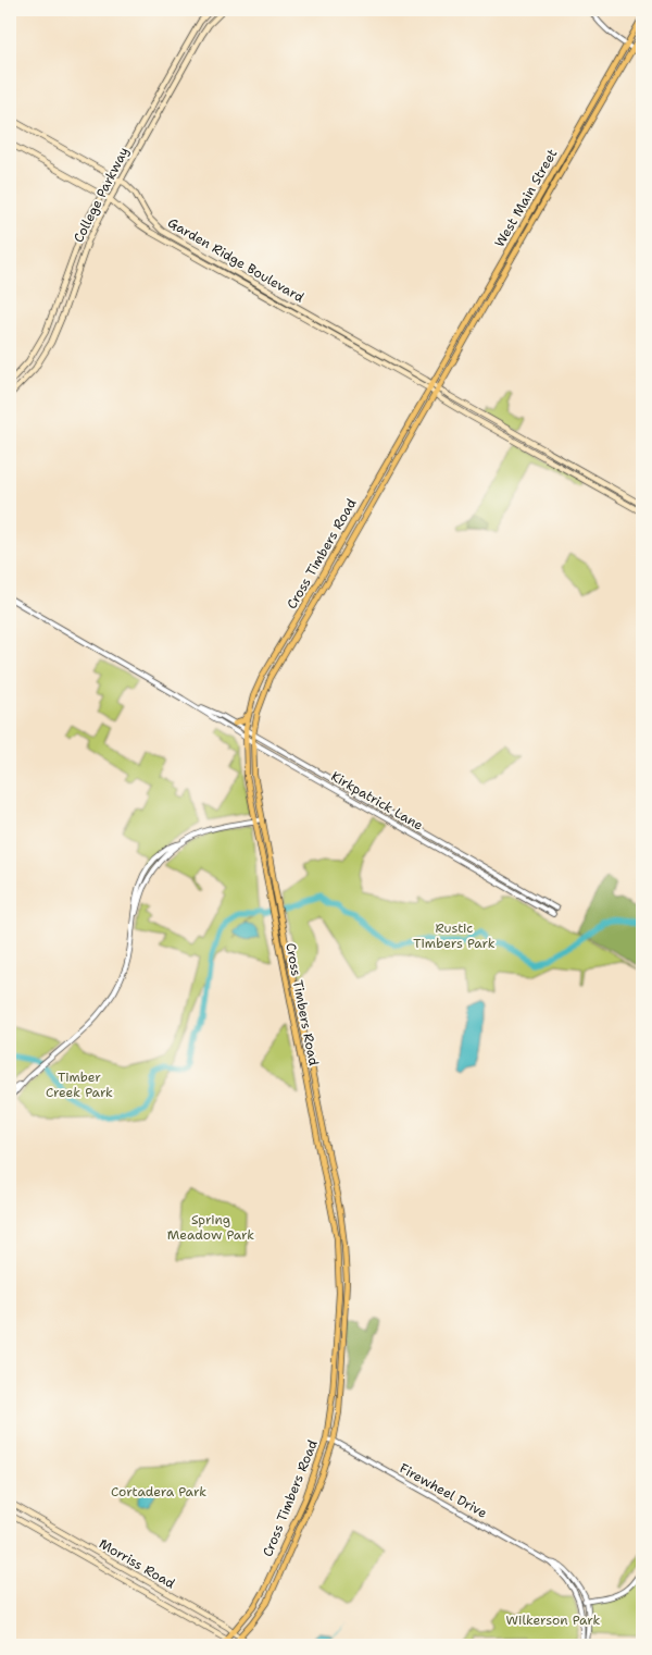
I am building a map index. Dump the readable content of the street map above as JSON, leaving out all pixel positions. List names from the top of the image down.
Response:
{
  "streets": {
    "main road": [
      "College Parkway",
      "West Main Street",
      "Garden Ridge Boulevard",
      "Cross Timbers Road",
      "Morriss Road"
    ],
    "street": ["Kirkpatrick Lane", "Firewheel Drive"]
  },
  "crossings": [
    ["College Parkway", "Garden Ridge Boulevard"],
    ["West Main Street", "Garden Ridge Boulevard"],
    ["West Main Street", "Cross Timbers Road"],
    ["Garden Ridge Boulevard", "Cross Timbers Road"],
    ["Cross Timbers Road", "Kirkpatrick Lane"],
    ["Cross Timbers Road", "Firewheel Drive"],
    ["Cross Timbers Road", "Morriss Road"]
  ],
  "parks": [
    "Rustic Timbers Park",
    "Timber Creek Park",
    "Spring Meadow Park",
    "Cortadera Park",
    "Wilkerson Park"
  ]
}
